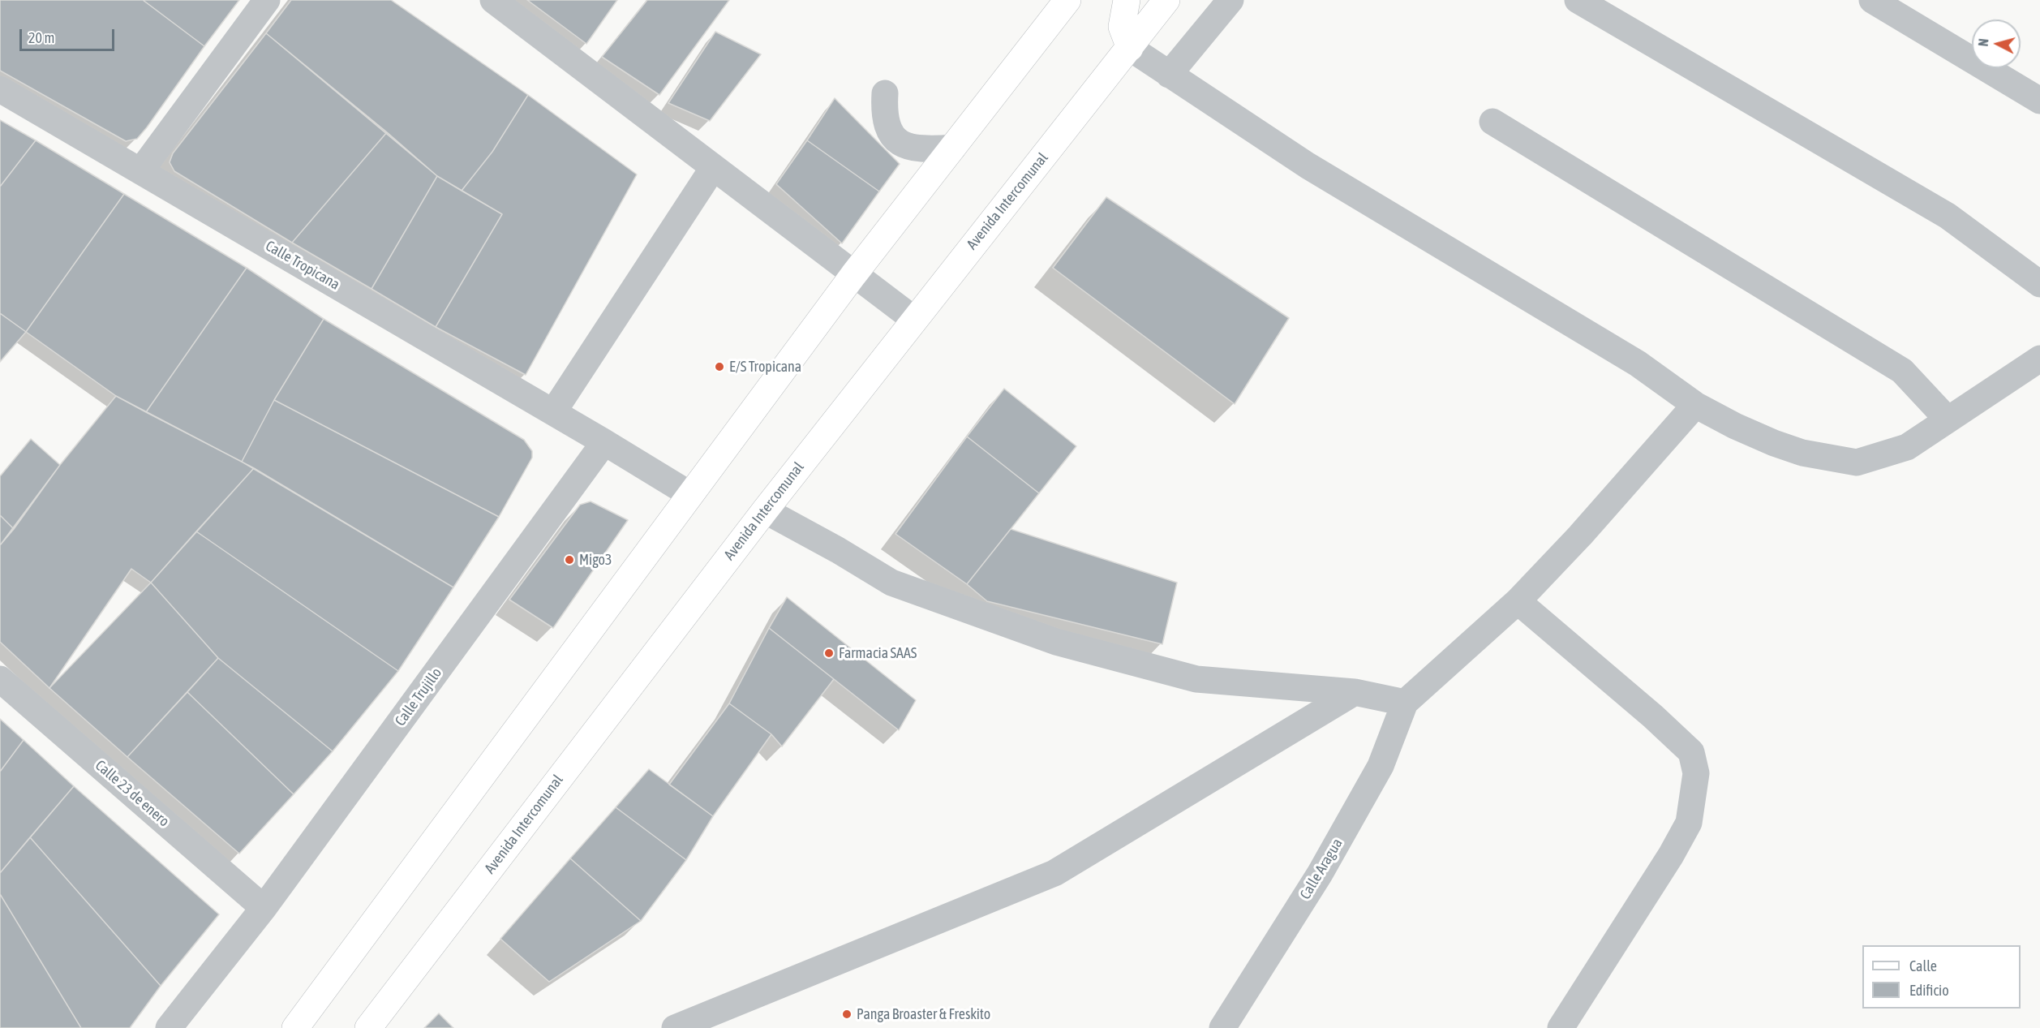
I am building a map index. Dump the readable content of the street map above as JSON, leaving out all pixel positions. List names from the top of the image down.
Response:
{
  "streets": {
    "main road": ["Avenida Intercomunal"],
    "street": [
      "Calle Tropicana",
      "Calle Trujillo",
      "Calle 23 de enero",
      "Calle Aragua"
    ]
  },
  "crossings": [
    ["Calle Tropicana", "Calle Trujillo"],
    ["Calle Trujillo", "Calle 23 de enero"]
  ],
  "places": [
    "E/S Tropicana",
    "Migo3",
    "Farmacia SAAS",
    "Panga Broaster & Freskito"
  ],
  "legend": ["Calle", "Edificio"],
  "scale_bar": "20 m",
  "north": "left"
}
